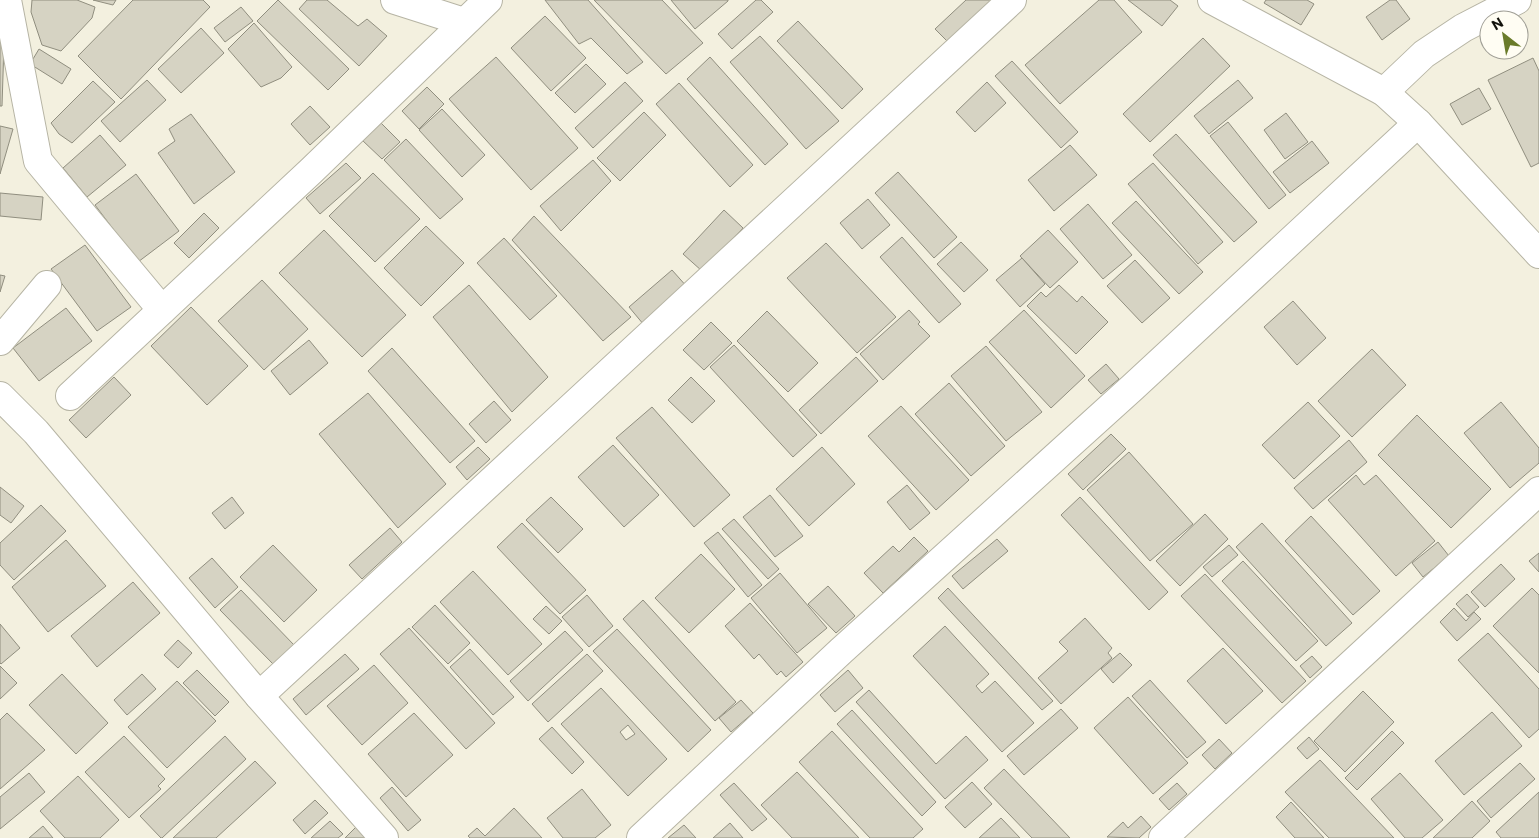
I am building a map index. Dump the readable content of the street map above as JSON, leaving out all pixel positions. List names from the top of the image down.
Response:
{
  "north": "top left"
}
